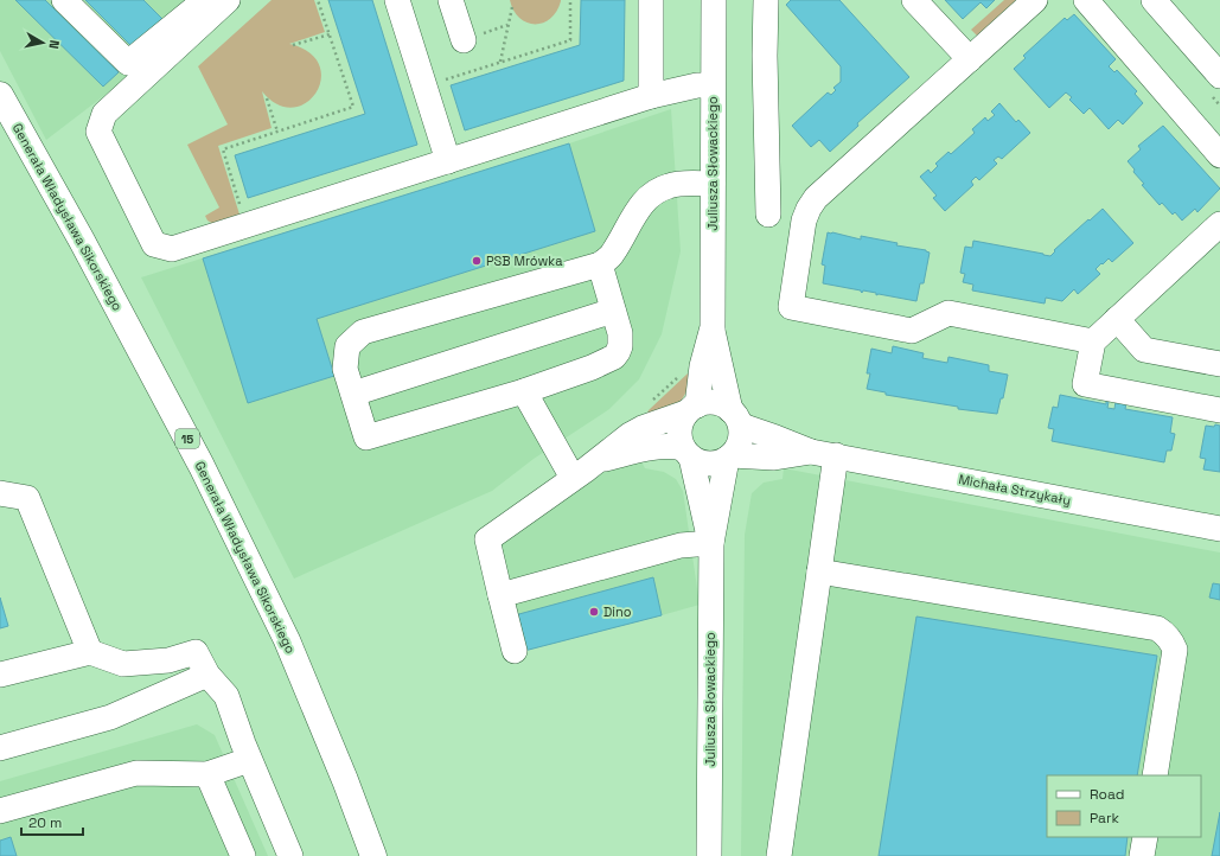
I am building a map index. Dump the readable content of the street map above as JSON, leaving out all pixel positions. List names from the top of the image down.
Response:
{
  "streets": {
    "main road": ["Generała Władysława Sikorskiego", "15"],
    "street": ["Juliusza Słowackiego", "Michała Strzykały"]
  },
  "crossings": [
    ["Juliusza Słowackiego", "Michała Strzykały"]
  ],
  "places": ["PSB Mrówka", "Dino"],
  "legend": ["Road", "Park"],
  "scale_bar": "20 m",
  "north": "right"
}
